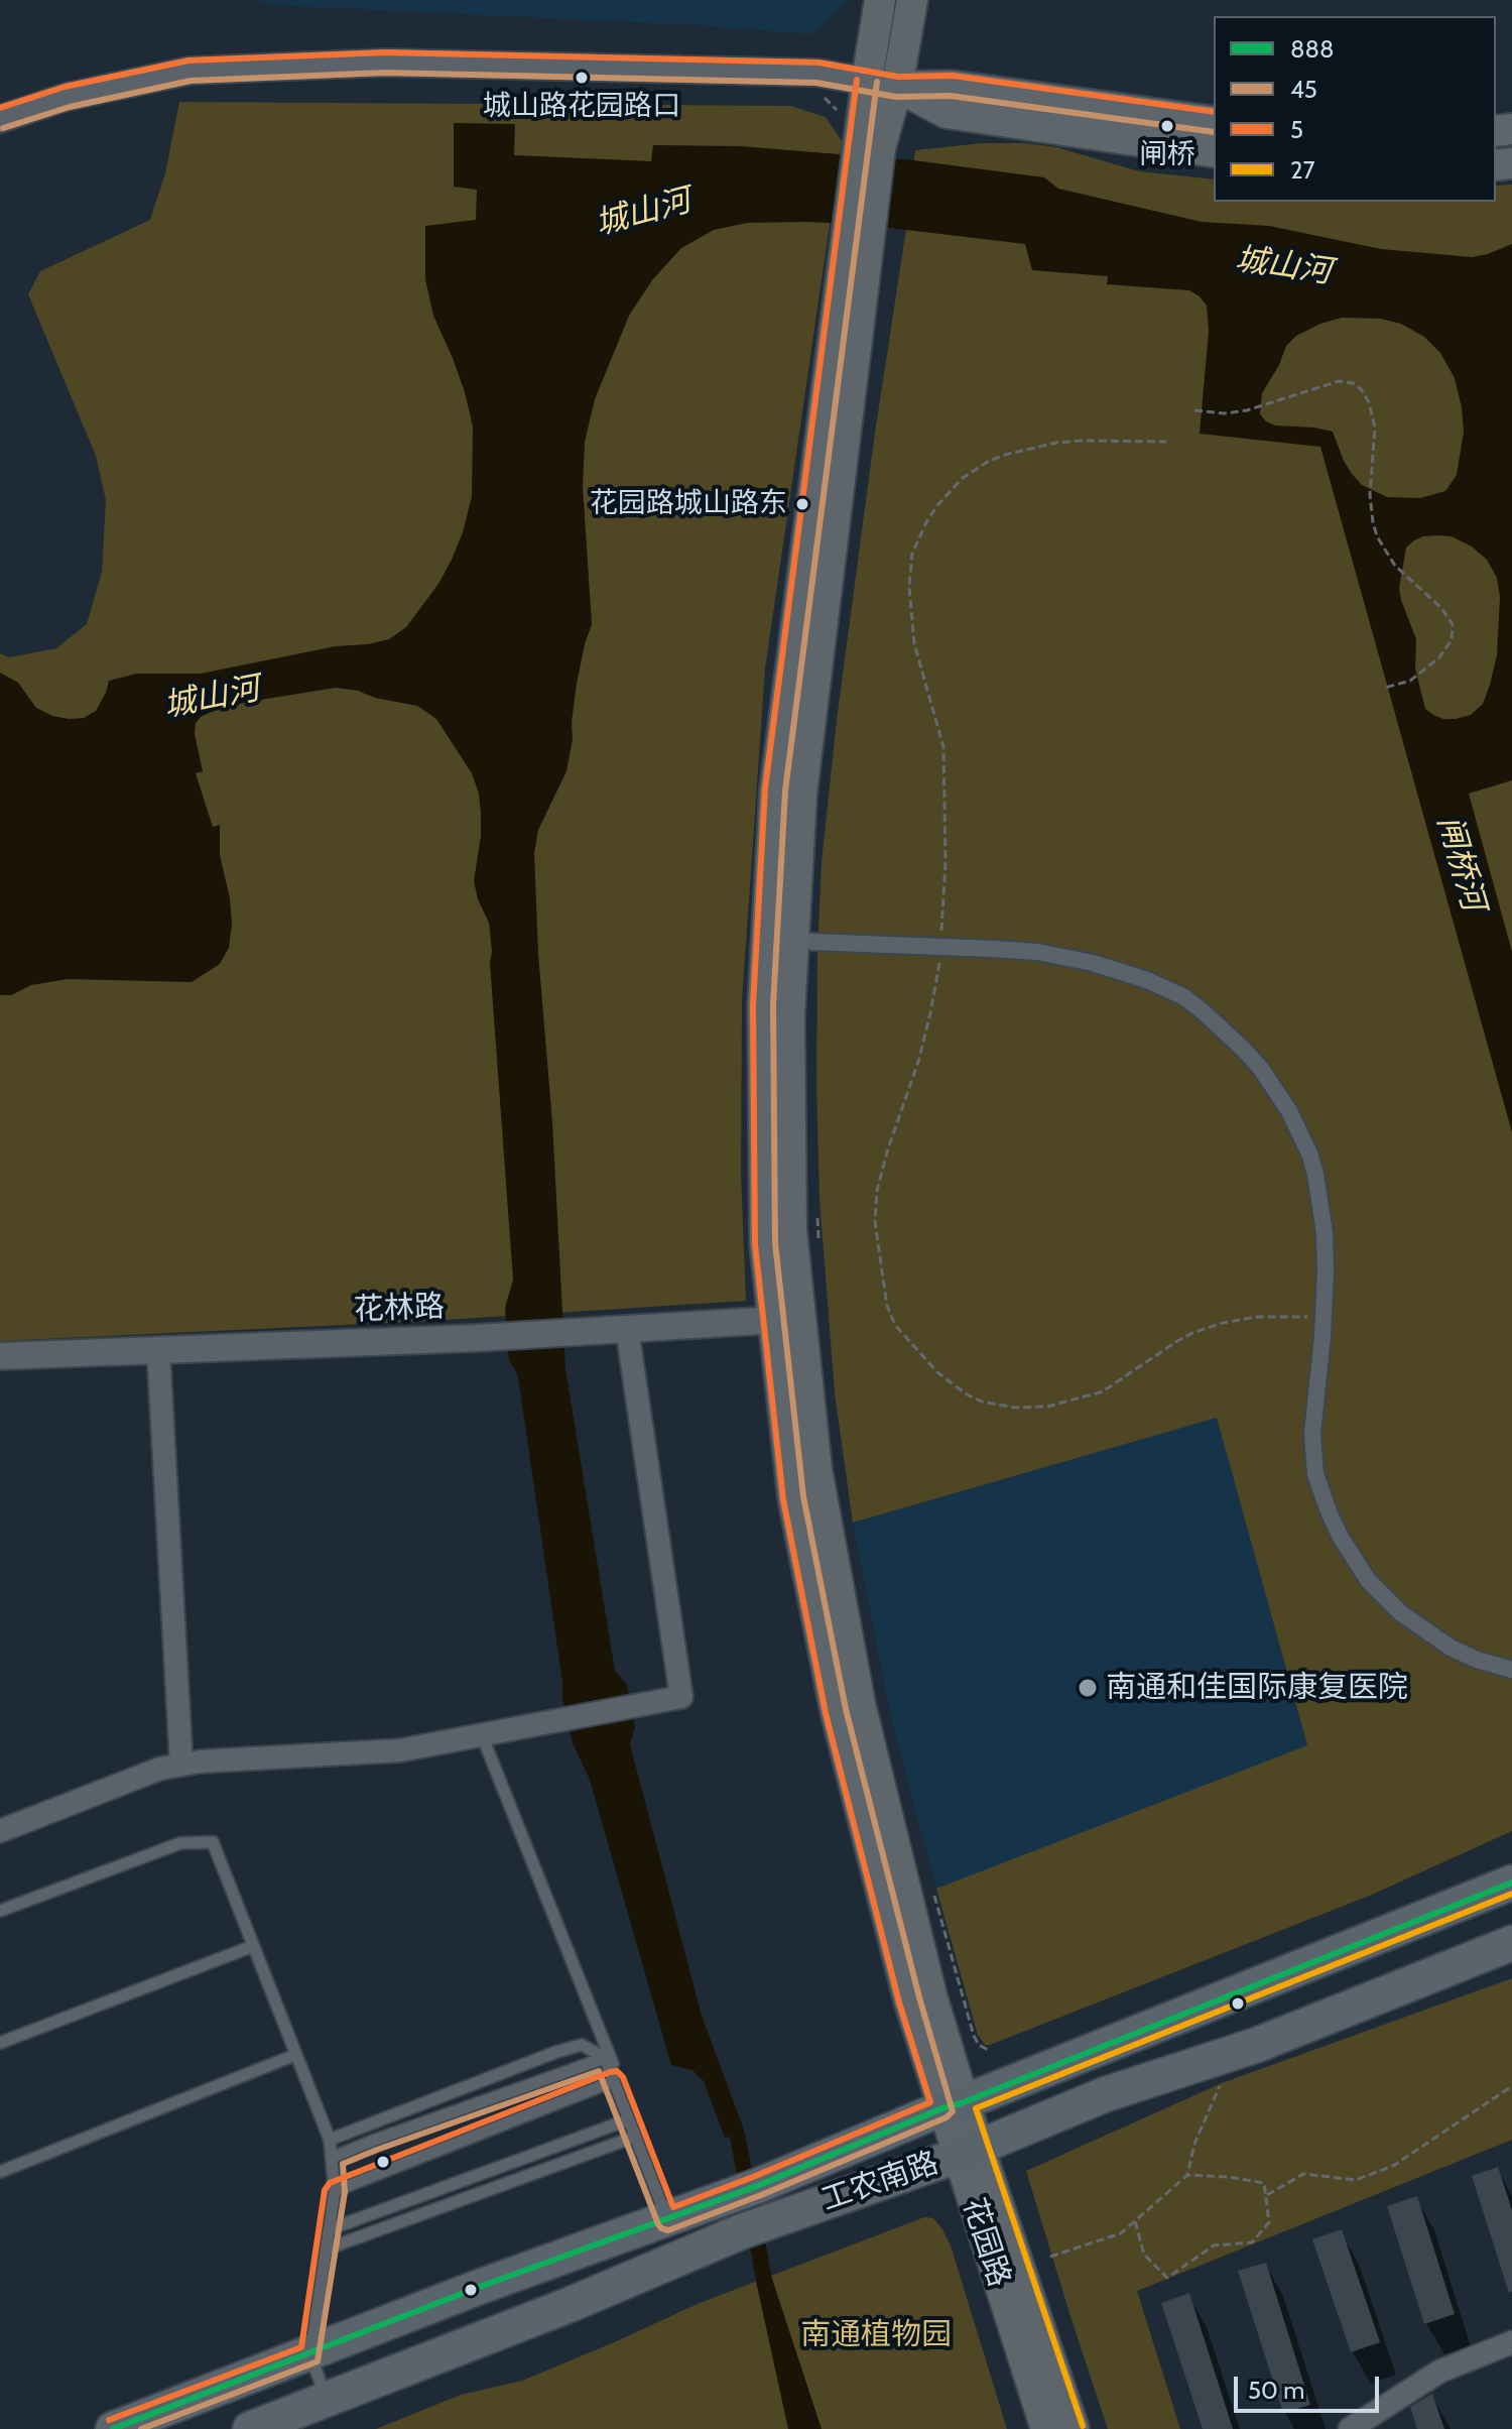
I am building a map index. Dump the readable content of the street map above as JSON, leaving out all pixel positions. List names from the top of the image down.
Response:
{
  "streets": {
    "main road": ["工农南路", "花园路"],
    "street": ["花林路"]
  },
  "crossings": [
    ["花林路", "花园路"],
    ["工农南路", "花园路"]
  ],
  "water": ["城山河", "闸桥河"],
  "parks": ["南通植物园"],
  "places": [
    "城山路花园路口",
    "闸桥",
    "花园路城山路东",
    "南通和佳国际康复医院"
  ],
  "lines": [
    "transit line 5",
    "transit line 45",
    "transit line 888",
    "transit line 27"
  ],
  "legend": [
    "888",
    "45",
    "5",
    "27"
  ],
  "scale_bar": "50 m"
}
